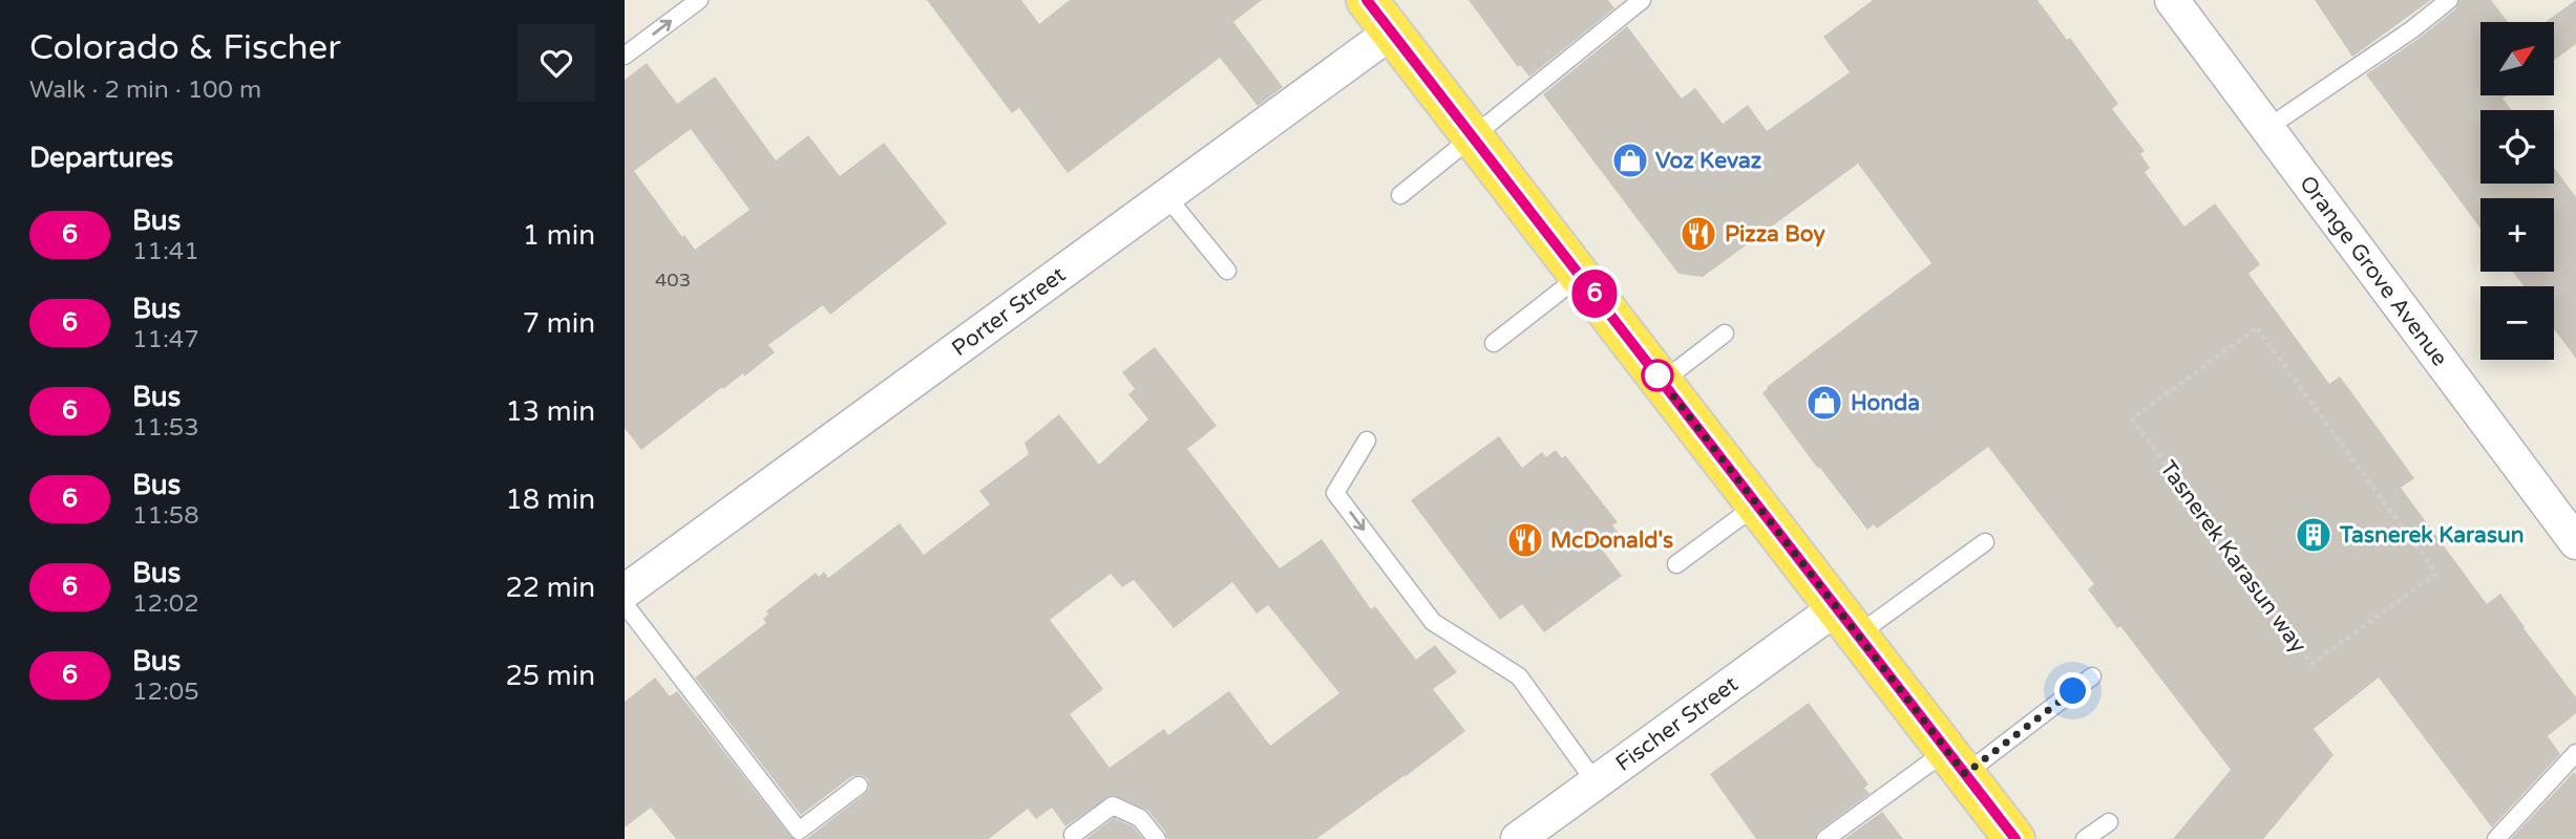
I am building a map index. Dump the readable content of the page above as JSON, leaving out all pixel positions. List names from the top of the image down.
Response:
{
  "streets": {
    "street": ["Orange Grove Avenue", "Porter Street", "Fischer Street"],
    "path": ["Tasnerek Karasun way"]
  },
  "places": {
    "shop": ["Voz Kevaz", "Honda"],
    "restaurant": ["Pizza Boy", "McDonald's"],
    "building": ["Tasnerek Karasun"]
  },
  "lines": ["bus line 6"],
  "house_numbers": ["403"],
  "north": "top right",
  "page": {
    "heading": [
      ["Colorado & Fischer", "Walk · 2 min · 100 m"],
      "Departures"
    ],
    "on_map": "6",
    "map_buttons": ["+", "−"],
    "list": [
      {
        "mark": "6",
        "name": "Bus",
        "note": "11:41",
        "value": "1 min"
      },
      {
        "mark": "6",
        "name": "Bus",
        "note": "11:47",
        "value": "7 min"
      },
      {
        "mark": "6",
        "name": "Bus",
        "note": "11:53",
        "value": "13 min"
      },
      {
        "mark": "6",
        "name": "Bus",
        "note": "11:58",
        "value": "18 min"
      },
      {
        "mark": "6",
        "name": "Bus",
        "note": "12:02",
        "value": "22 min"
      },
      {
        "mark": "6",
        "name": "Bus",
        "note": "12:05",
        "value": "25 min"
      }
    ]
  }
}
